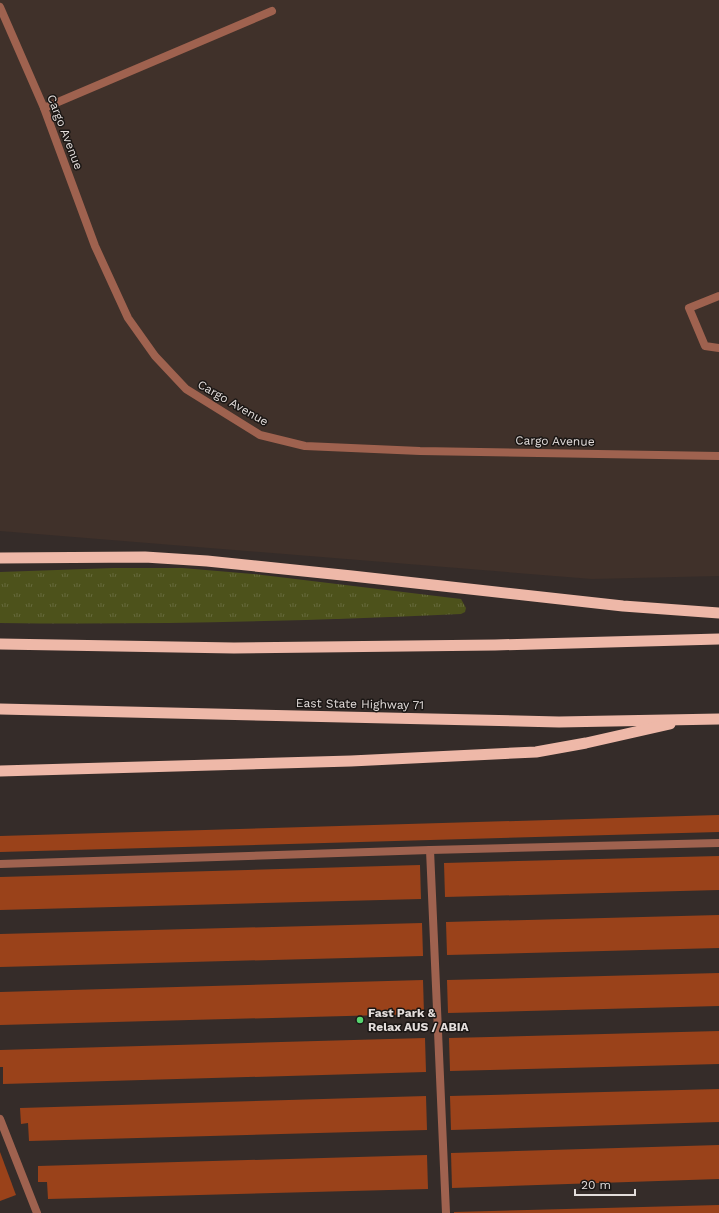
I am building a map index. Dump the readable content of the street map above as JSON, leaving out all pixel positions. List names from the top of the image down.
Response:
{
  "streets": {
    "highway": ["East State Highway 71"],
    "street": ["Cargo Avenue"]
  },
  "places": ["Fast Park & Relax AUS / ABIA"],
  "scale_bar": "20 m"
}
